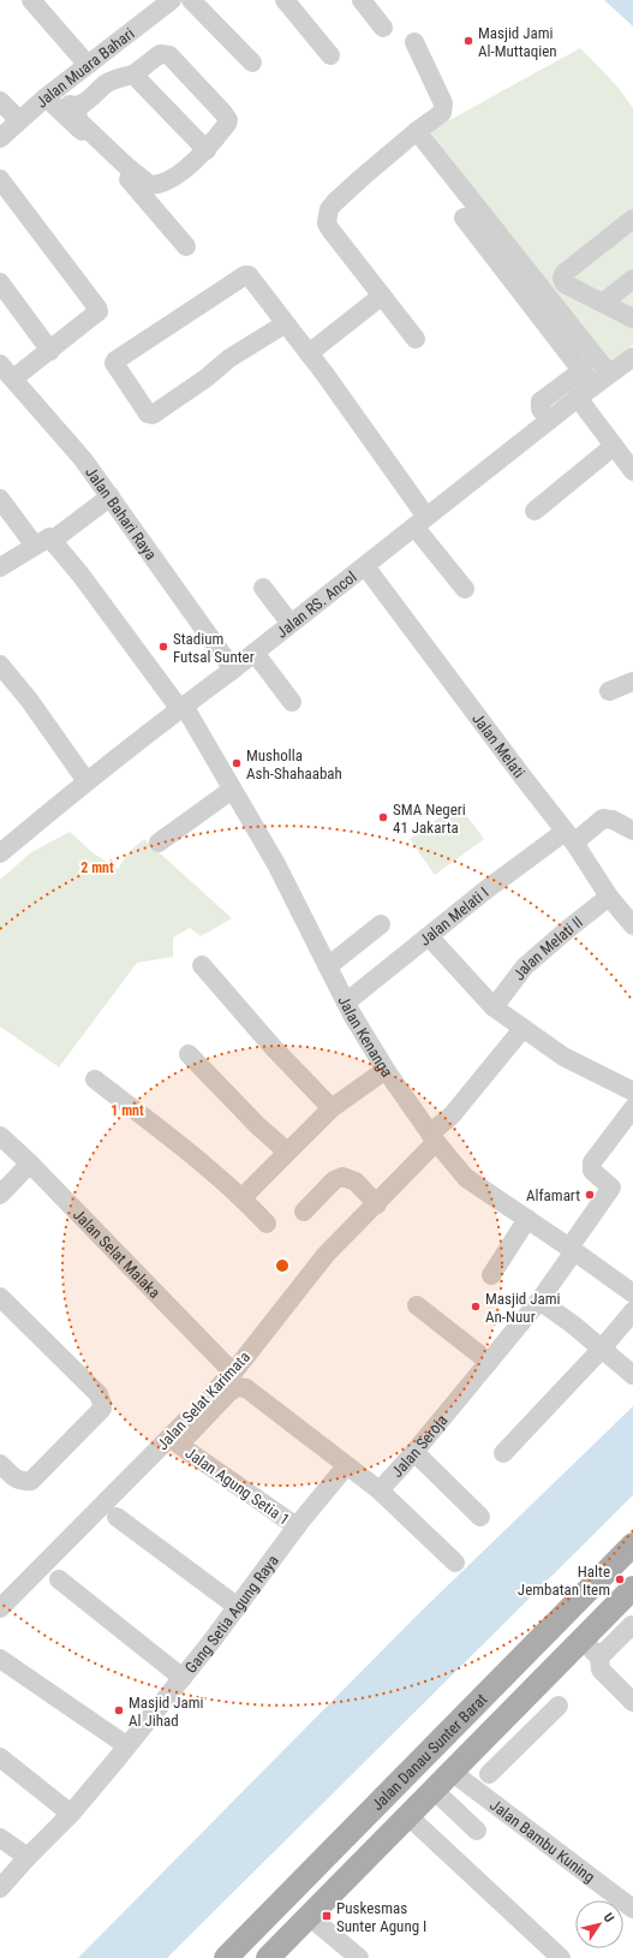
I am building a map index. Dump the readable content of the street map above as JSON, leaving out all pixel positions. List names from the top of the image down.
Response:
{
  "streets": {
    "main road": ["Jalan Danau Sunter Barat"],
    "street": [
      "Jalan Muara Bahari",
      "Jalan Bahari Raya",
      "Jalan RS. Ancol",
      "Jalan Melati",
      "Jalan Melati I",
      "Jalan Melati II",
      "Jalan Kenanga",
      "Jalan Selat Malaka",
      "Jalan Selat Karimata",
      "Jalan Seroja",
      "Jalan Agung Setia 1",
      "Gang Setia Agung Raya",
      "Jalan Bambu Kuning"
    ]
  },
  "crossings": [
    ["Jalan Bahari Raya", "Jalan RS. Ancol"],
    ["Jalan RS. Ancol", "Jalan Melati"],
    ["Jalan RS. Ancol", "Jalan Kenanga"],
    ["Jalan Melati", "Jalan Melati I"],
    ["Jalan Melati", "Jalan Melati II"],
    ["Jalan Melati I", "Jalan Kenanga"],
    ["Jalan Kenanga", "Jalan Selat Karimata"],
    ["Jalan Kenanga", "Jalan Seroja"],
    ["Jalan Selat Malaka", "Jalan Selat Karimata"],
    ["Jalan Seroja", "Jalan Agung Setia 1"],
    ["Jalan Seroja", "Gang Setia Agung Raya"],
    ["Jalan Agung Setia 1", "Gang Setia Agung Raya"],
    ["Jalan Danau Sunter Barat", "Jalan Bambu Kuning"]
  ],
  "places": {
    "other": [
      "Masjid Jami Al-Muttaqien",
      "Stadium Futsal Sunter",
      "Musholla Ash-Shahaabah",
      "SMA Negeri 41 Jakarta",
      "Alfamart",
      "Masjid Jami An-Nuur",
      "Halte Jembatan Item",
      "Masjid Jami Al Jihad"
    ],
    "transit": ["Puskesmas Sunter Agung I"]
  },
  "north": "top right",
  "rings": ["2 mnt", "1 mnt"]
}
